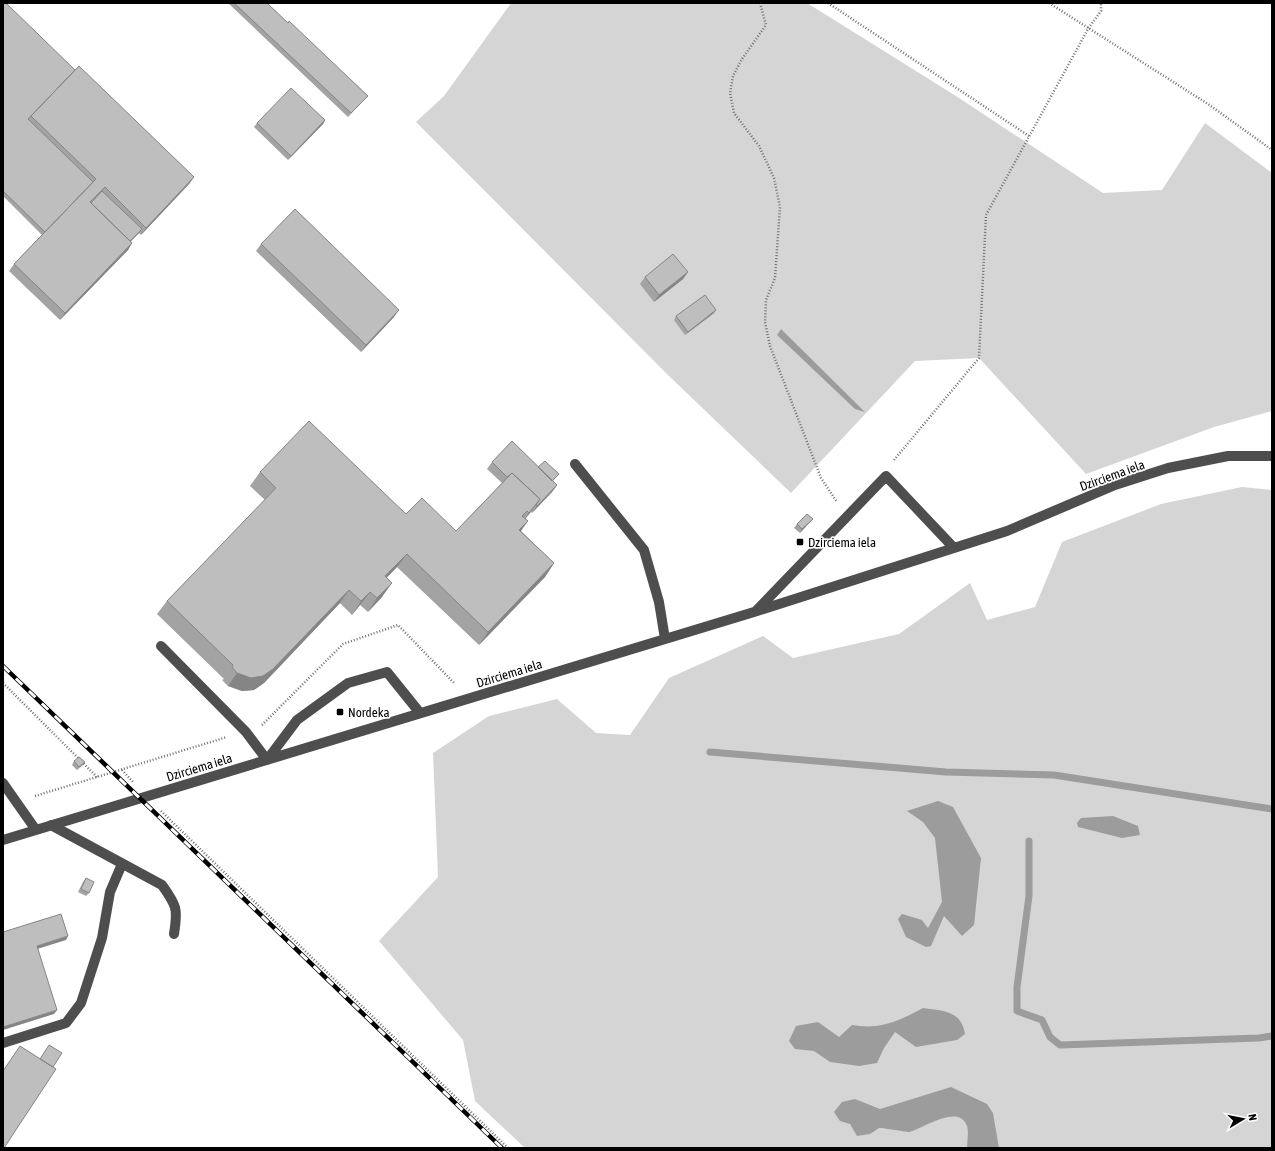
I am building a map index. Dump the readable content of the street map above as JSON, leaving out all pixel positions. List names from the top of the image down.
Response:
{
  "streets": {
    "street": ["Dzirciema iela"]
  },
  "places": {
    "transit": ["Dzirciema iela", "Nordeka"]
  },
  "north": "right"
}
